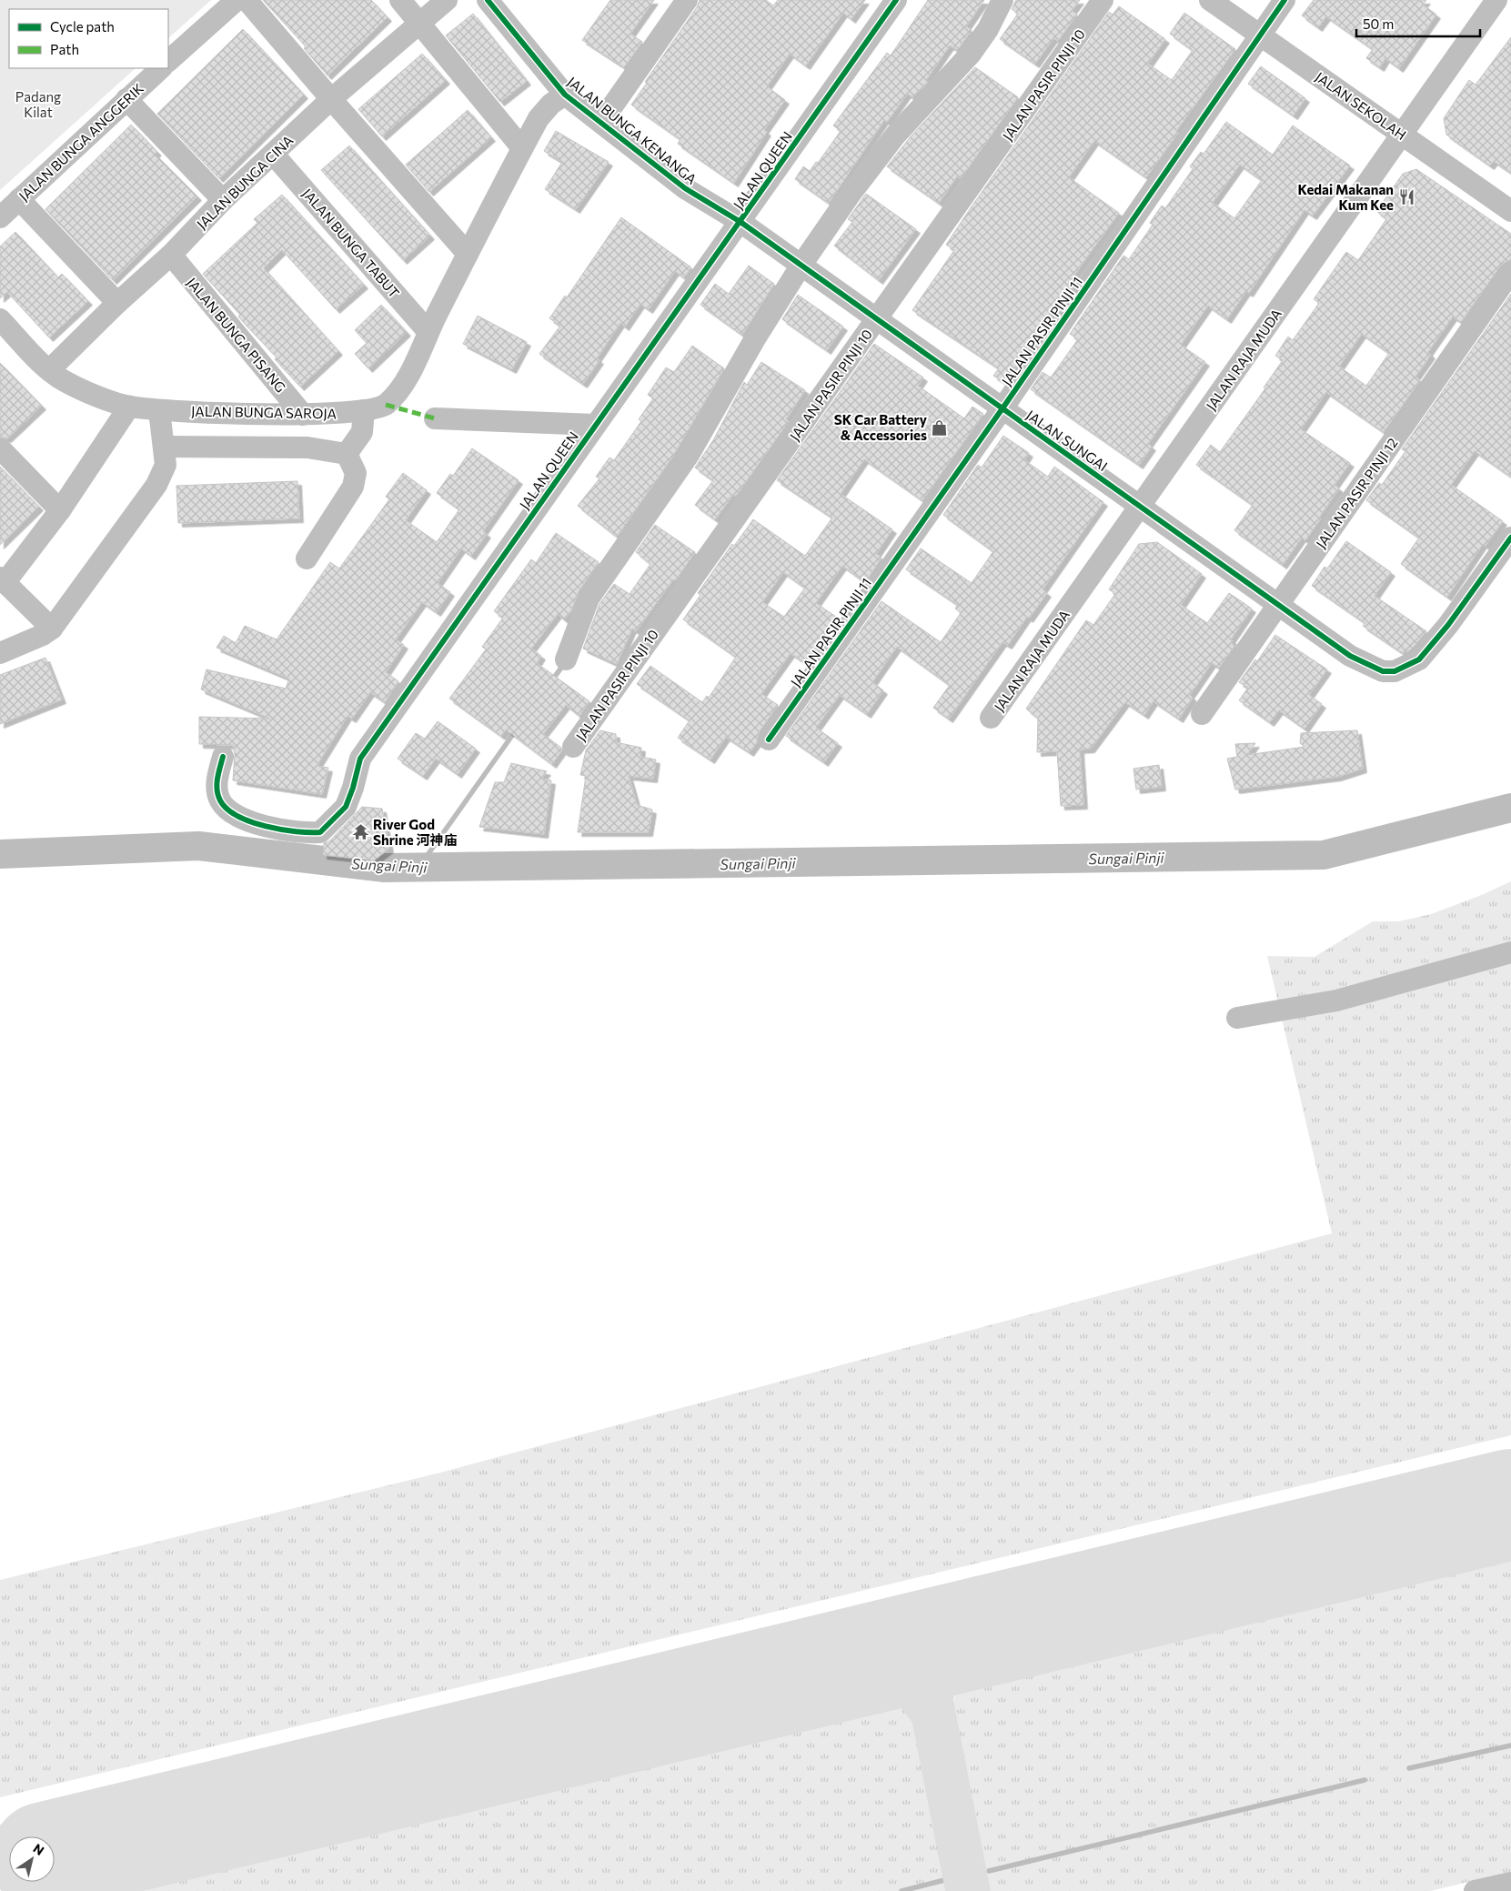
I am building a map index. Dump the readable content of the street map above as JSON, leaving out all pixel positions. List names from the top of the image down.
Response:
{
  "streets": {
    "street": [
      "JALAN PASIR PINJI 10",
      "JALAN SEKOLAH",
      "JALAN BUNGA KENANGA",
      "JALAN BUNGA ANGGERIK",
      "JALAN QUEEN",
      "JALAN BUNGA CINA",
      "JALAN BUNGA TABUT",
      "JALAN PASIR PINJI 11",
      "JALAN BUNGA PISANG",
      "JALAN RAJA MUDA",
      "JALAN BUNGA SAROJA",
      "JALAN SUNGAI",
      "JALAN PASIR PINJI 12"
    ]
  },
  "crossings": [
    ["JALAN PASIR PINJI 10", "JALAN SUNGAI"],
    ["JALAN SEKOLAH", "JALAN PASIR PINJI 11"],
    ["JALAN SEKOLAH", "JALAN RAJA MUDA"],
    ["JALAN BUNGA KENANGA", "JALAN QUEEN"],
    ["JALAN BUNGA KENANGA", "JALAN BUNGA SAROJA"],
    ["JALAN BUNGA KENANGA", "JALAN SUNGAI"],
    ["JALAN QUEEN", "JALAN SUNGAI"],
    ["JALAN BUNGA CINA", "JALAN BUNGA TABUT"],
    ["JALAN BUNGA CINA", "JALAN BUNGA PISANG"],
    ["JALAN BUNGA CINA", "JALAN BUNGA SAROJA"],
    ["JALAN BUNGA TABUT", "JALAN BUNGA SAROJA"],
    ["JALAN PASIR PINJI 11", "JALAN SUNGAI"],
    ["JALAN BUNGA PISANG", "JALAN BUNGA SAROJA"],
    ["JALAN RAJA MUDA", "JALAN SUNGAI"],
    ["JALAN SUNGAI", "JALAN PASIR PINJI 12"]
  ],
  "water": ["Sungai Pinji"],
  "parks": ["Padang Kilat"],
  "places": {
    "restaurant": ["Kedai Makanan Kum Kee"],
    "shop": ["SK Car Battery & Accessories"],
    "temple": ["River God Shrine 河神庙"]
  },
  "legend": ["Cycle path", "Path"],
  "scale_bar": "50 m",
  "north": "top right"
}
